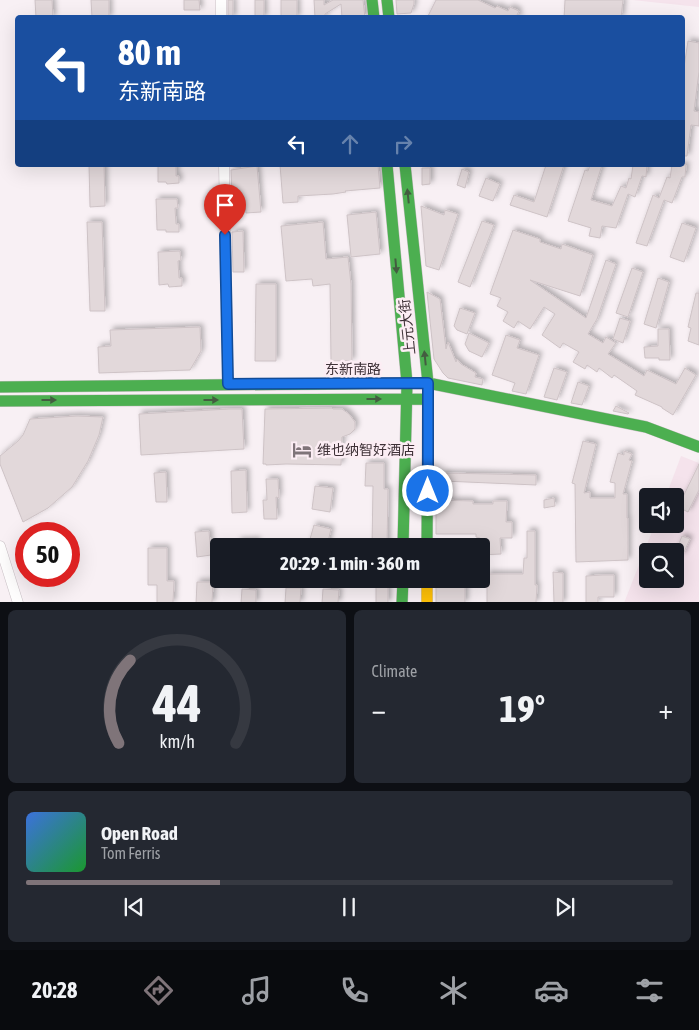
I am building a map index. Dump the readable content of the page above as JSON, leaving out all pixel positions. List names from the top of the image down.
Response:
{
  "streets": {
    "main road": ["上元大街", "东新南路"]
  },
  "crossings": [
    ["上元大街", "东新南路"]
  ],
  "places": {
    "hotel": ["维也纳智好酒店"]
  },
  "page": {
    "turn": ["80 m", "东新南路"],
    "limit": "50",
    "trip": "20:29 · 1 min · 360 m",
    "tile": "Climate",
    "heat": ["−", "19°", "+"],
    "song": ["Open Road", "Tom Ferris"],
    "tabs": "20:28",
    "gauge": ["44", "km/h"]
  }
}
